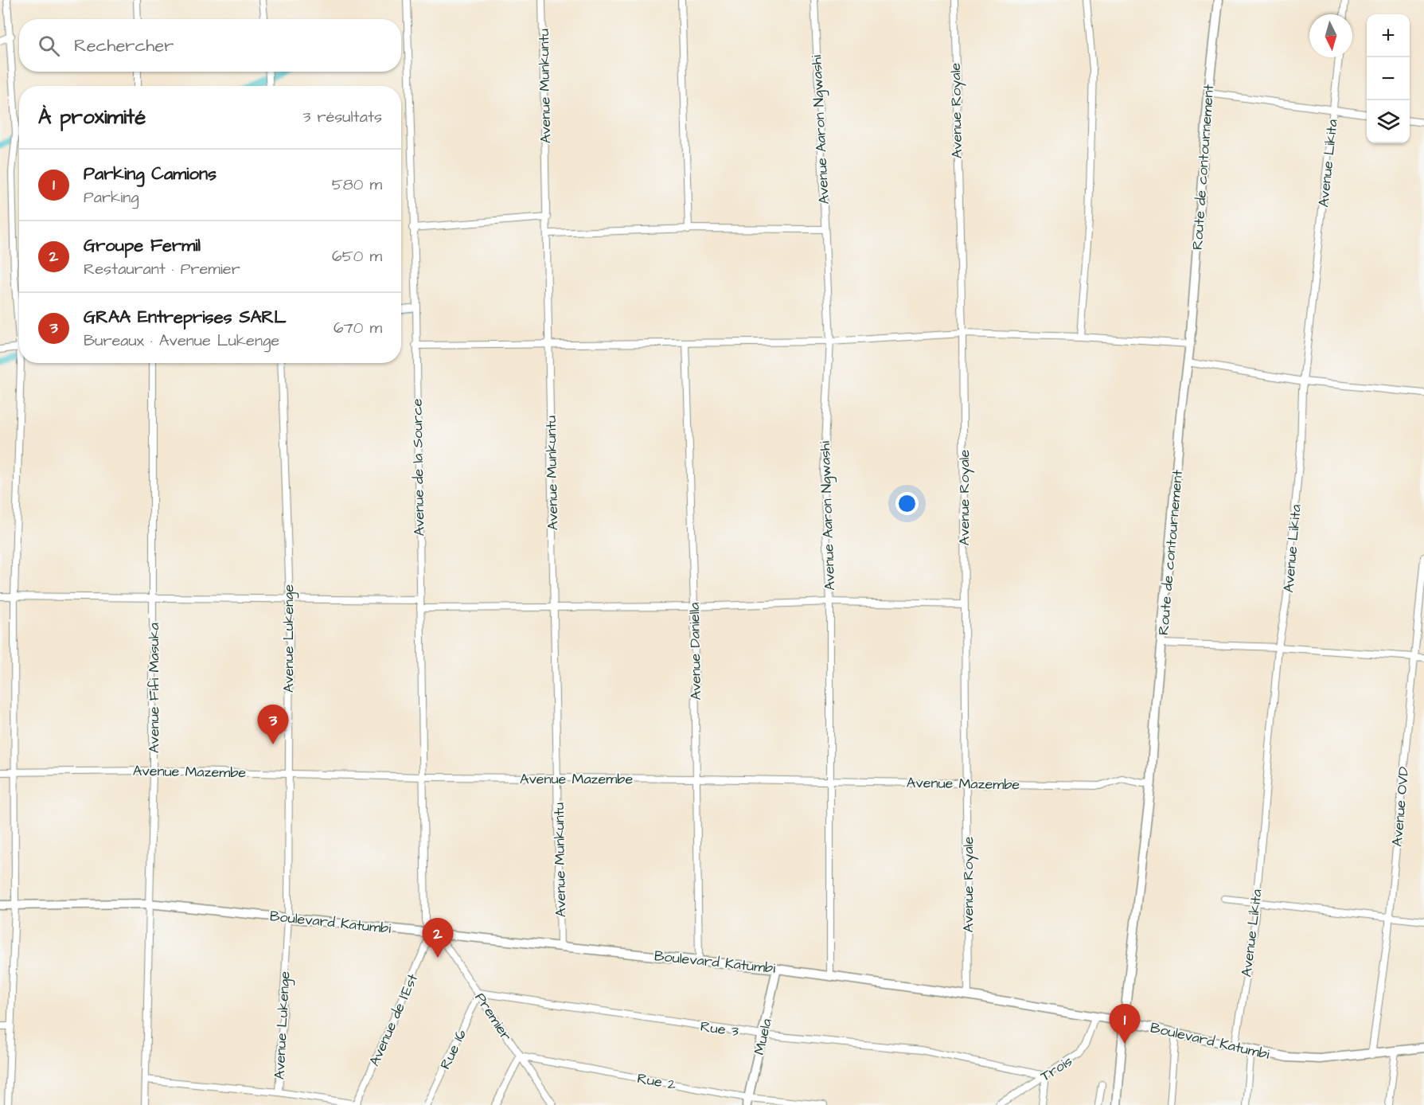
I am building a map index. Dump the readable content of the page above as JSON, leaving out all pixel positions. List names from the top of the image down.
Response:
{
  "streets": {
    "street": [
      "Avenue Munkuntu",
      "Avenue Royale",
      "Avenue Aaron Ngwashi",
      "Avenue Likita",
      "Route de contournement",
      "Avenue de la Source",
      "Avenue Lukenge",
      "Avenue Daniella",
      "Avenue Fifi Masuka",
      "Avenue Mazembe",
      "Avenue OVD",
      "Boulevard Katumbi",
      "Premier",
      "Avenue de l'Est",
      "Rue 3",
      "Muela",
      "Rue 16",
      "Trois",
      "Rue 2"
    ]
  },
  "crossings": [
    ["Avenue Munkuntu", "Avenue Mazembe"],
    ["Avenue Munkuntu", "Boulevard Katumbi"],
    ["Avenue Royale", "Avenue Mazembe"],
    ["Avenue Royale", "Boulevard Katumbi"],
    ["Avenue Aaron Ngwashi", "Avenue Mazembe"],
    ["Avenue Aaron Ngwashi", "Boulevard Katumbi"],
    ["Avenue Likita", "Boulevard Katumbi"],
    ["Route de contournement", "Avenue Mazembe"],
    ["Route de contournement", "Boulevard Katumbi"],
    ["Avenue de la Source", "Avenue Mazembe"],
    ["Avenue de la Source", "Boulevard Katumbi"],
    ["Avenue de la Source", "Premier"],
    ["Avenue de la Source", "Avenue de l'Est"],
    ["Avenue Lukenge", "Avenue Mazembe"],
    ["Avenue Lukenge", "Boulevard Katumbi"],
    ["Avenue Daniella", "Avenue Mazembe"],
    ["Avenue Daniella", "Boulevard Katumbi"],
    ["Avenue Fifi Masuka", "Avenue Mazembe"],
    ["Avenue Fifi Masuka", "Boulevard Katumbi"],
    ["Avenue OVD", "Boulevard Katumbi"],
    ["Boulevard Katumbi", "Premier"],
    ["Boulevard Katumbi", "Avenue de l'Est"],
    ["Boulevard Katumbi", "Muela"],
    ["Boulevard Katumbi", "Trois"],
    ["Premier", "Avenue de l'Est"],
    ["Premier", "Rue 3"],
    ["Premier", "Rue 16"],
    ["Premier", "Rue 2"],
    ["Rue 3", "Muela"],
    ["Rue 3", "Rue 16"],
    ["Rue 3", "Trois"],
    ["Muela", "Rue 2"]
  ],
  "north": "bottom",
  "page": {
    "map_buttons": ["+", "−"],
    "search": "Rechercher",
    "heading": ["À proximité", "3 résultats"],
    "list": [
      {
        "mark": "1",
        "name": "Parking Camions",
        "note": "Parking",
        "value": "580 m"
      },
      {
        "mark": "2",
        "name": "Groupe Fermil",
        "note": "Restaurant · Premier",
        "value": "650 m"
      },
      {
        "mark": "3",
        "name": "GRAA Entreprises SARL",
        "note": "Bureaux · Avenue Lukenge",
        "value": "670 m"
      }
    ],
    "pins": ["3", "2", "1"]
  }
}
